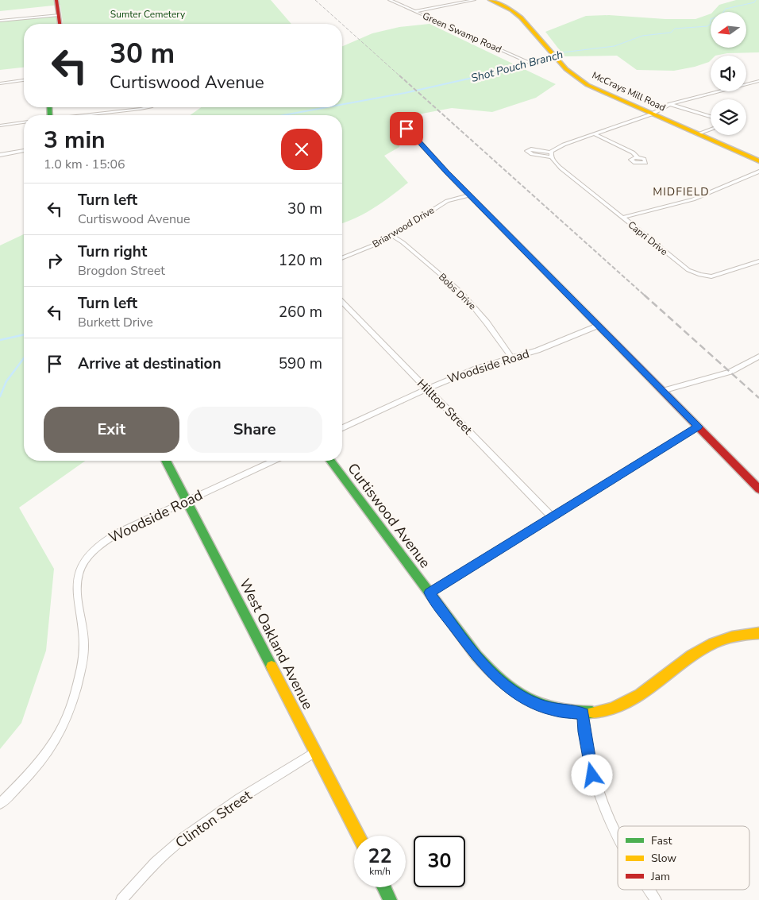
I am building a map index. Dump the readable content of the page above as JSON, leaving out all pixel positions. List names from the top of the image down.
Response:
{
  "streets": {
    "street": [
      "Green Swamp Road",
      "McCrays Mill Road",
      "Briarwood Drive",
      "Capri Drive",
      "Bobs Drive",
      "Woodside Road",
      "Hilltop Street",
      "Curtiswood Avenue",
      "West Oakland Avenue",
      "Clinton Street"
    ]
  },
  "crossings": [
    ["McCrays Mill Road", "Capri Drive"],
    ["Briarwood Drive", "Bobs Drive"],
    ["Bobs Drive", "Woodside Road"],
    ["Woodside Road", "Hilltop Street"],
    ["Woodside Road", "West Oakland Avenue"],
    ["West Oakland Avenue", "Clinton Street"]
  ],
  "districts": ["MIDFIELD"],
  "water": ["Shot Pouch Branch"],
  "parks": ["Sumter Cemetery"],
  "legend": ["Fast", "Slow", "Jam"],
  "north": "left",
  "page": {
    "turn": ["30 m", "Curtiswood Avenue"],
    "heading": ["3 min", "1.0 km · 15:06"],
    "list": [
      {
        "name": "Turn left",
        "note": "Curtiswood Avenue",
        "value": "30 m"
      },
      {
        "name": "Turn right",
        "note": "Brogdon Street",
        "value": "120 m"
      },
      {
        "name": "Turn left",
        "note": "Burkett Drive",
        "value": "260 m"
      },
      {
        "name": "Arrive at destination",
        "value": "590 m"
      }
    ],
    "buttons": ["Exit", "Share"],
    "speed": "22 km/h",
    "limit": "30"
  }
}
